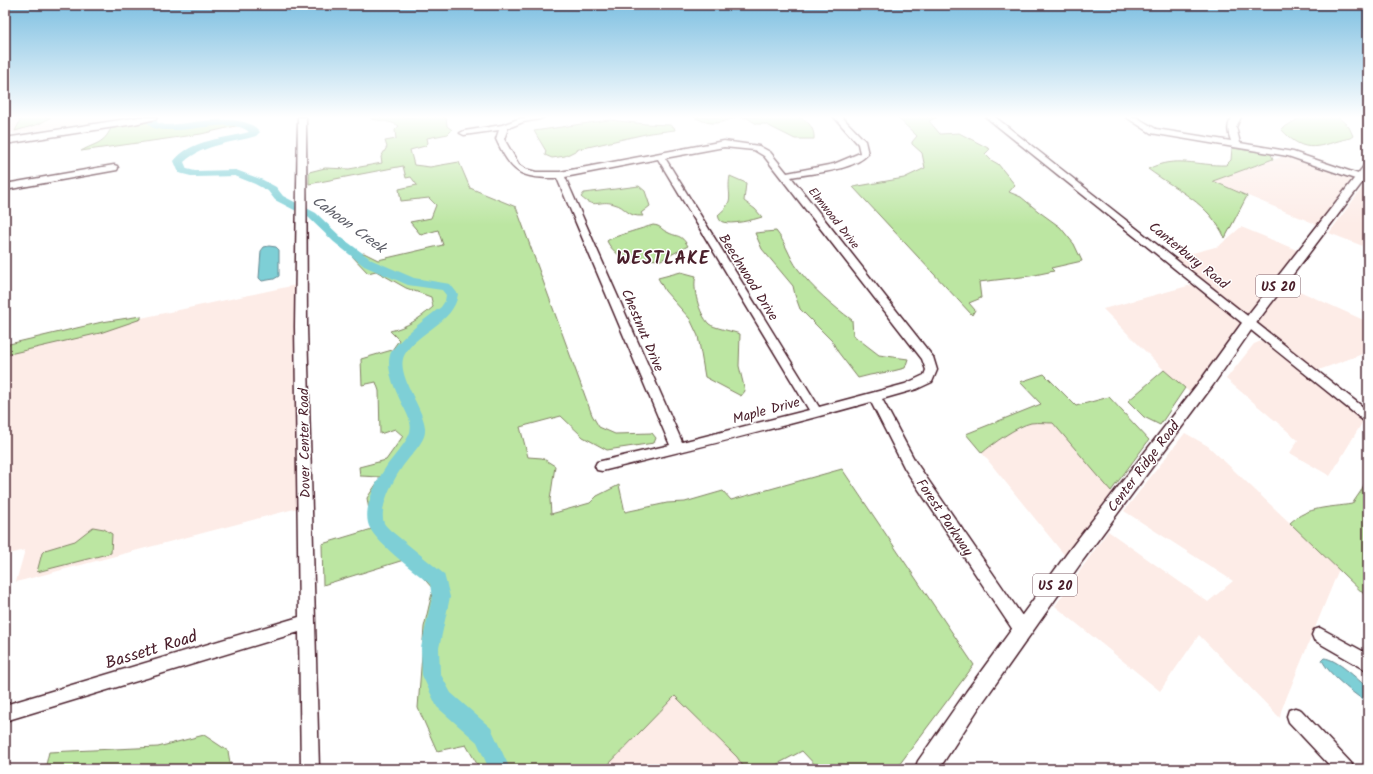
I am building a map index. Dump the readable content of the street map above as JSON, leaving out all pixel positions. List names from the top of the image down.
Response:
{
  "streets": {
    "main road": ["US 20", "Center Ridge Road"],
    "street": [
      "Elmwood Drive",
      "Canterbury Road",
      "Beechwood Drive",
      "Chestnut Drive",
      "Maple Drive",
      "Dover Center Road",
      "Forest Parkway",
      "Bassett Road"
    ]
  },
  "crossings": [
    ["Elmwood Drive", "Beechwood Drive"],
    ["Elmwood Drive", "Chestnut Drive"],
    ["Elmwood Drive", "Maple Drive"],
    ["Canterbury Road", "Center Ridge Road"],
    ["Beechwood Drive", "Maple Drive"],
    ["Chestnut Drive", "Maple Drive"],
    ["Maple Drive", "Forest Parkway"],
    ["Dover Center Road", "Bassett Road"],
    ["Center Ridge Road", "Forest Parkway"]
  ],
  "districts": ["WESTLAKE"],
  "water": ["Cahoon Creek"]
}
